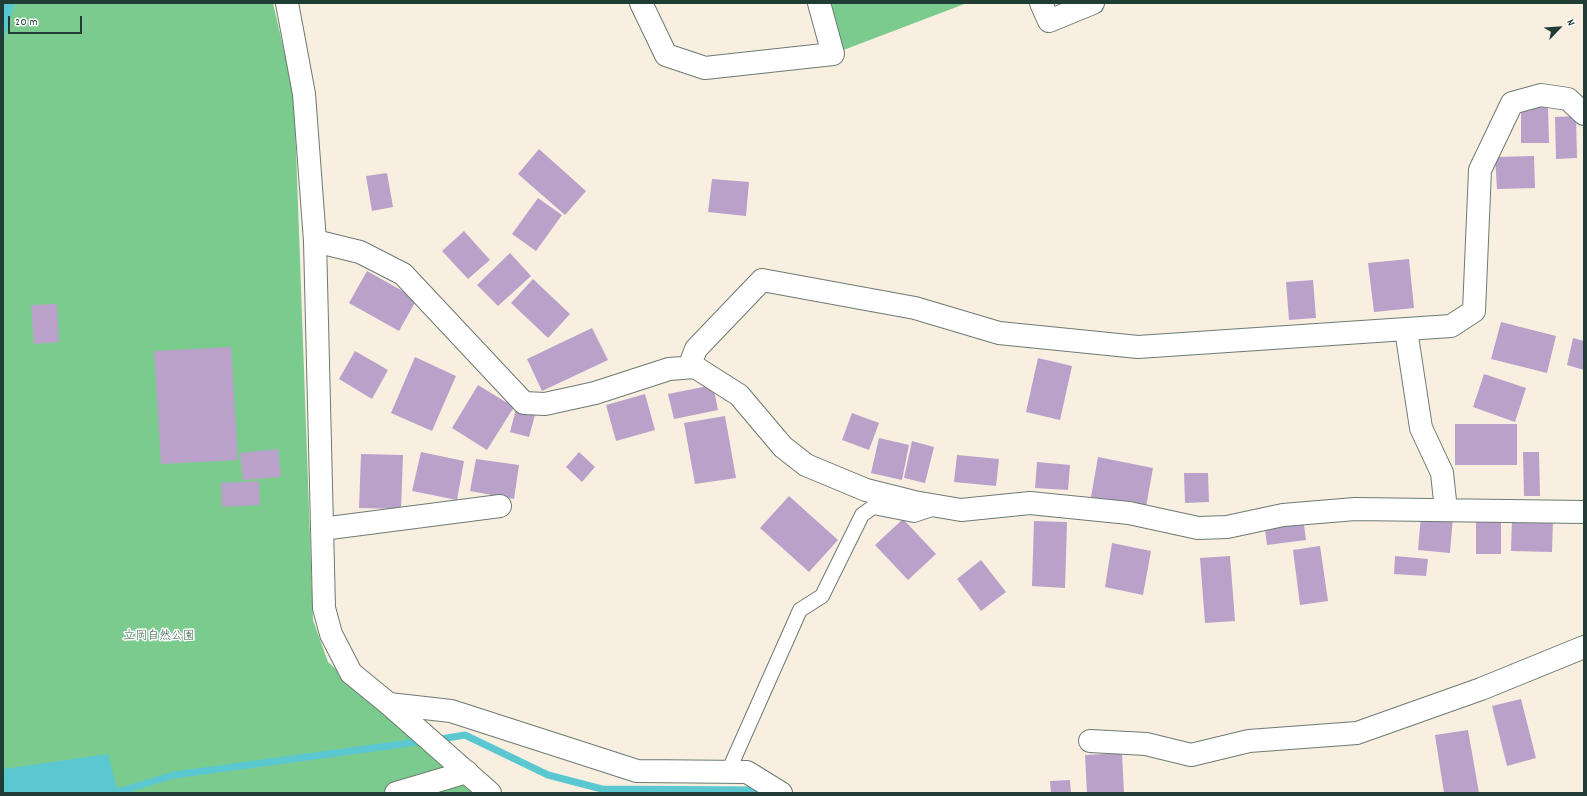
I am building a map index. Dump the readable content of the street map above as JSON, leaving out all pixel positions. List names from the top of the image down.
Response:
{
  "parks": ["立岡自然公園"],
  "scale_bar": "20 m",
  "north": "top right"
}
